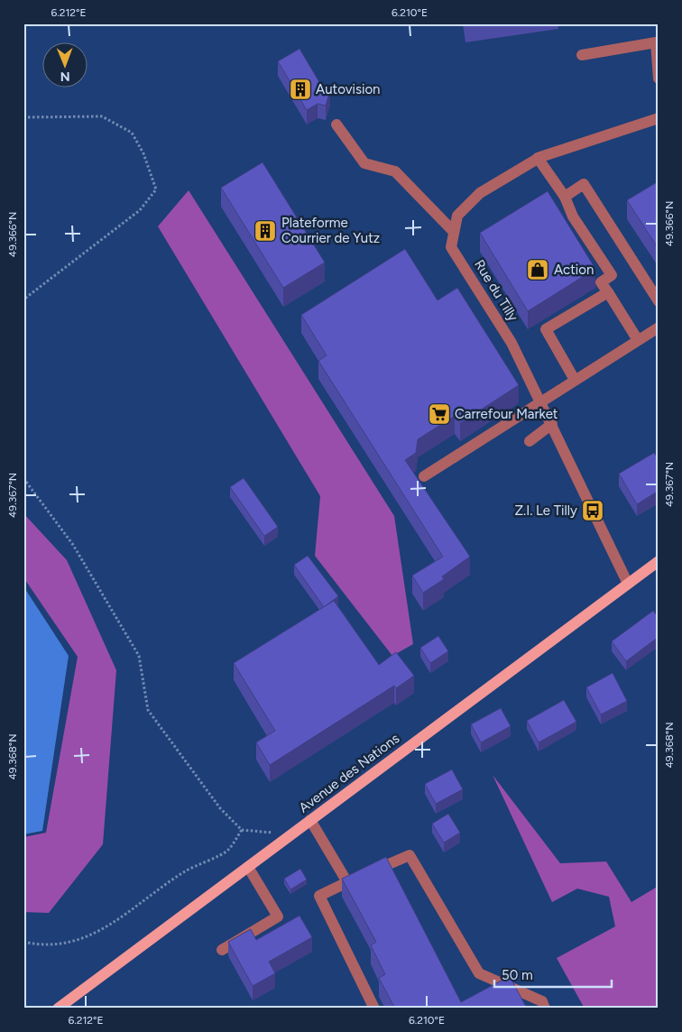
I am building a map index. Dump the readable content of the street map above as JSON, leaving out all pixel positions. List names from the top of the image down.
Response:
{
  "streets": {
    "main road": ["Avenue des Nations"],
    "street": ["Rue du Tilly"]
  },
  "crossings": [
    ["Rue du Tilly", "Avenue des Nations"]
  ],
  "places": {
    "building": ["Autovision", "Plateforme Courrier de Yutz"],
    "shop": ["Action"],
    "supermarket": ["Carrefour Market"],
    "bus stop": ["Z.I. Le Tilly"]
  },
  "scale_bar": "50 m",
  "north": "bottom",
  "coordinates": [
    "6.212°E",
    "6.210°E",
    "49.366°N",
    "49.367°N",
    "49.368°N"
  ]
}
